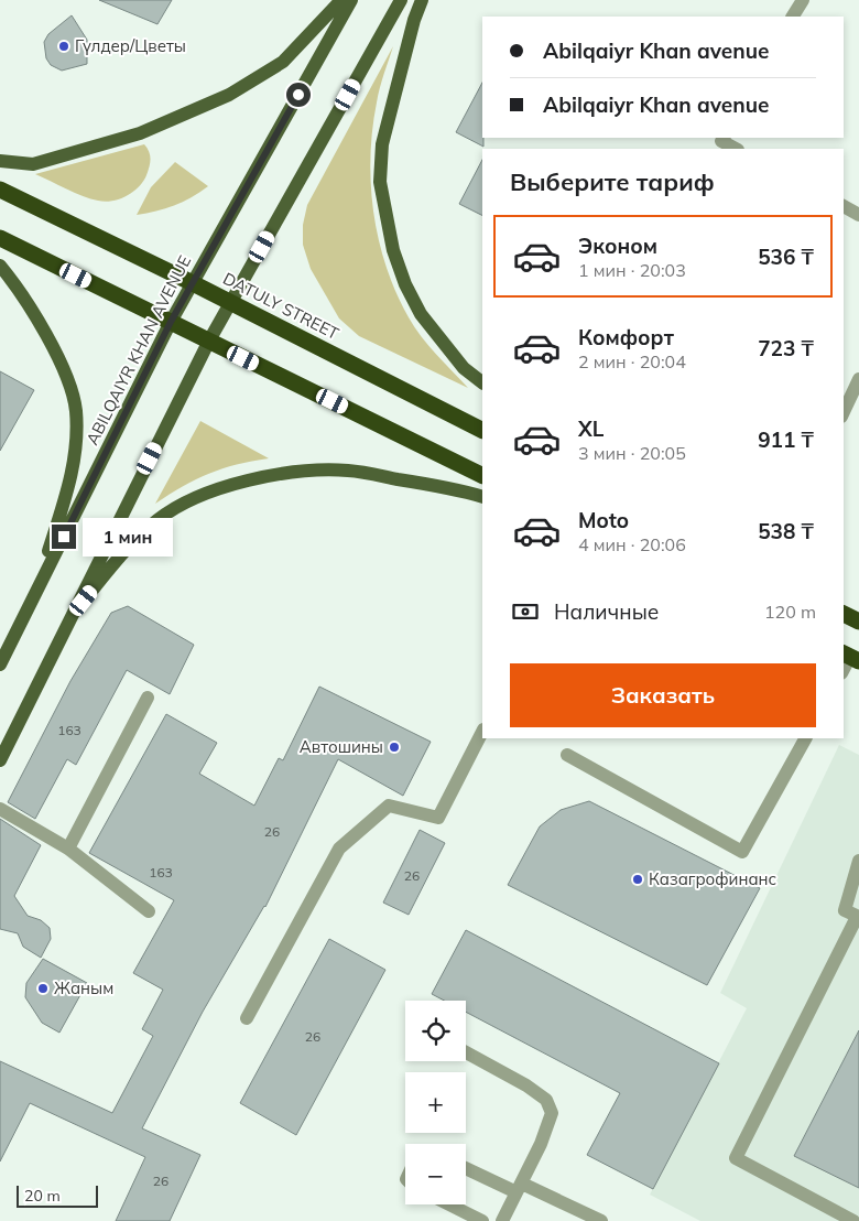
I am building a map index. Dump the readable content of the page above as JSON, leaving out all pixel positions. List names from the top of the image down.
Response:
{
  "streets": {
    "highway": ["DATULY STREET"],
    "main road": ["ABILQAIYR KHAN AVENUE"]
  },
  "crossings": [
    ["DATULY STREET", "ABILQAIYR KHAN AVENUE"]
  ],
  "places": [
    "Гүлдер/Цветы",
    "Автошины",
    "Казагрофинанс",
    "Жаным"
  ],
  "house_numbers": [
    "163",
    "26",
    "163",
    "26",
    "26",
    "26"
  ],
  "scale_bar": "20 m",
  "page": {
    "banner": ["Abilqaiyr Khan avenue", "Abilqaiyr Khan avenue"],
    "heading": "Выберите тариф",
    "list": [
      {
        "name": "Эконом",
        "note": "1 мин · 20:03",
        "value": "536 ₸"
      },
      {
        "name": "Комфорт",
        "note": "2 мин · 20:04",
        "value": "723 ₸"
      },
      {
        "name": "XL",
        "note": "3 мин · 20:05",
        "value": "911 ₸"
      },
      {
        "name": "Moto",
        "note": "4 мин · 20:06",
        "value": "538 ₸"
      }
    ],
    "bubble": "1 мин",
    "pay": ["Наличные", "120 m"],
    "buttons": "Заказать",
    "map_buttons": ["+", "−"],
    "scale": "20 m"
  }
}
